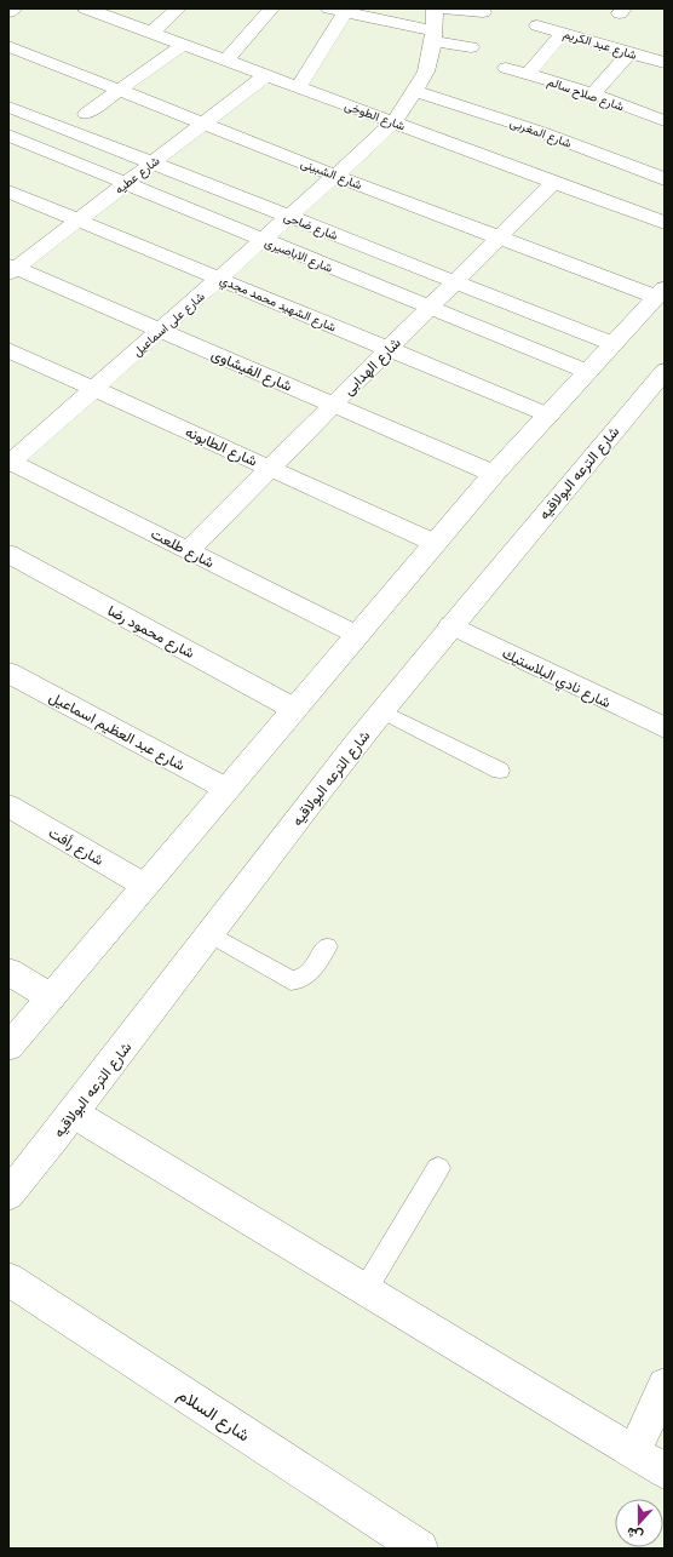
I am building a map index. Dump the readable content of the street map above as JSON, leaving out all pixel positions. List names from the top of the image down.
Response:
{
  "streets": {
    "street": [
      "شارع عبد الكريم",
      "شارع صلاح سالم",
      "شارع الطوخى",
      "شارع المغربى",
      "شارع الشبينى",
      "شارع عطيه",
      "شارع ضاحى",
      "شارع الاباصيرى",
      "شارع الشهيد محمد مجدي",
      "شارع على اسماعيل",
      "شارع الهدابى",
      "شارع الفيشاوى",
      "شارع الطابونه",
      "شارع الترعه البولاقيه",
      "شارع طلعت",
      "شارع محمود رضا",
      "شارع نادي البلاستيك",
      "شارع عبد العظيم اسماعيل",
      "شارع رأفت",
      "شارع السلام"
    ]
  },
  "crossings": [
    ["شارع الطوخى", "شارع عطيه"],
    ["شارع الطوخى", "شارع على اسماعيل"],
    ["شارع الطوخى", "شارع الهدابى"],
    ["شارع المغربى", "شارع على اسماعيل"],
    ["شارع الشبينى", "شارع عطيه"],
    ["شارع الشبينى", "شارع على اسماعيل"],
    ["شارع الشبينى", "شارع الهدابى"],
    ["شارع عطيه", "شارع ضاحى"],
    ["شارع عطيه", "شارع الاباصيرى"],
    ["شارع عطيه", "شارع الشهيد محمد مجدي"],
    ["شارع عطيه", "شارع الفيشاوى"],
    ["شارع ضاحى", "شارع على اسماعيل"],
    ["شارع ضاحى", "شارع الهدابى"],
    ["شارع الاباصيرى", "شارع على اسماعيل"],
    ["شارع الاباصيرى", "شارع الهدابى"],
    ["شارع الشهيد محمد مجدي", "شارع على اسماعيل"],
    ["شارع الشهيد محمد مجدي", "شارع الهدابى"],
    ["شارع على اسماعيل", "شارع الفيشاوى"],
    ["شارع على اسماعيل", "شارع الطابونه"],
    ["شارع على اسماعيل", "شارع طلعت"],
    ["شارع الهدابى", "شارع الفيشاوى"],
    ["شارع الهدابى", "شارع الطابونه"],
    ["شارع الهدابى", "شارع طلعت"],
    ["شارع الترعه البولاقيه", "شارع نادي البلاستيك"]
  ],
  "north": "bottom"
}
